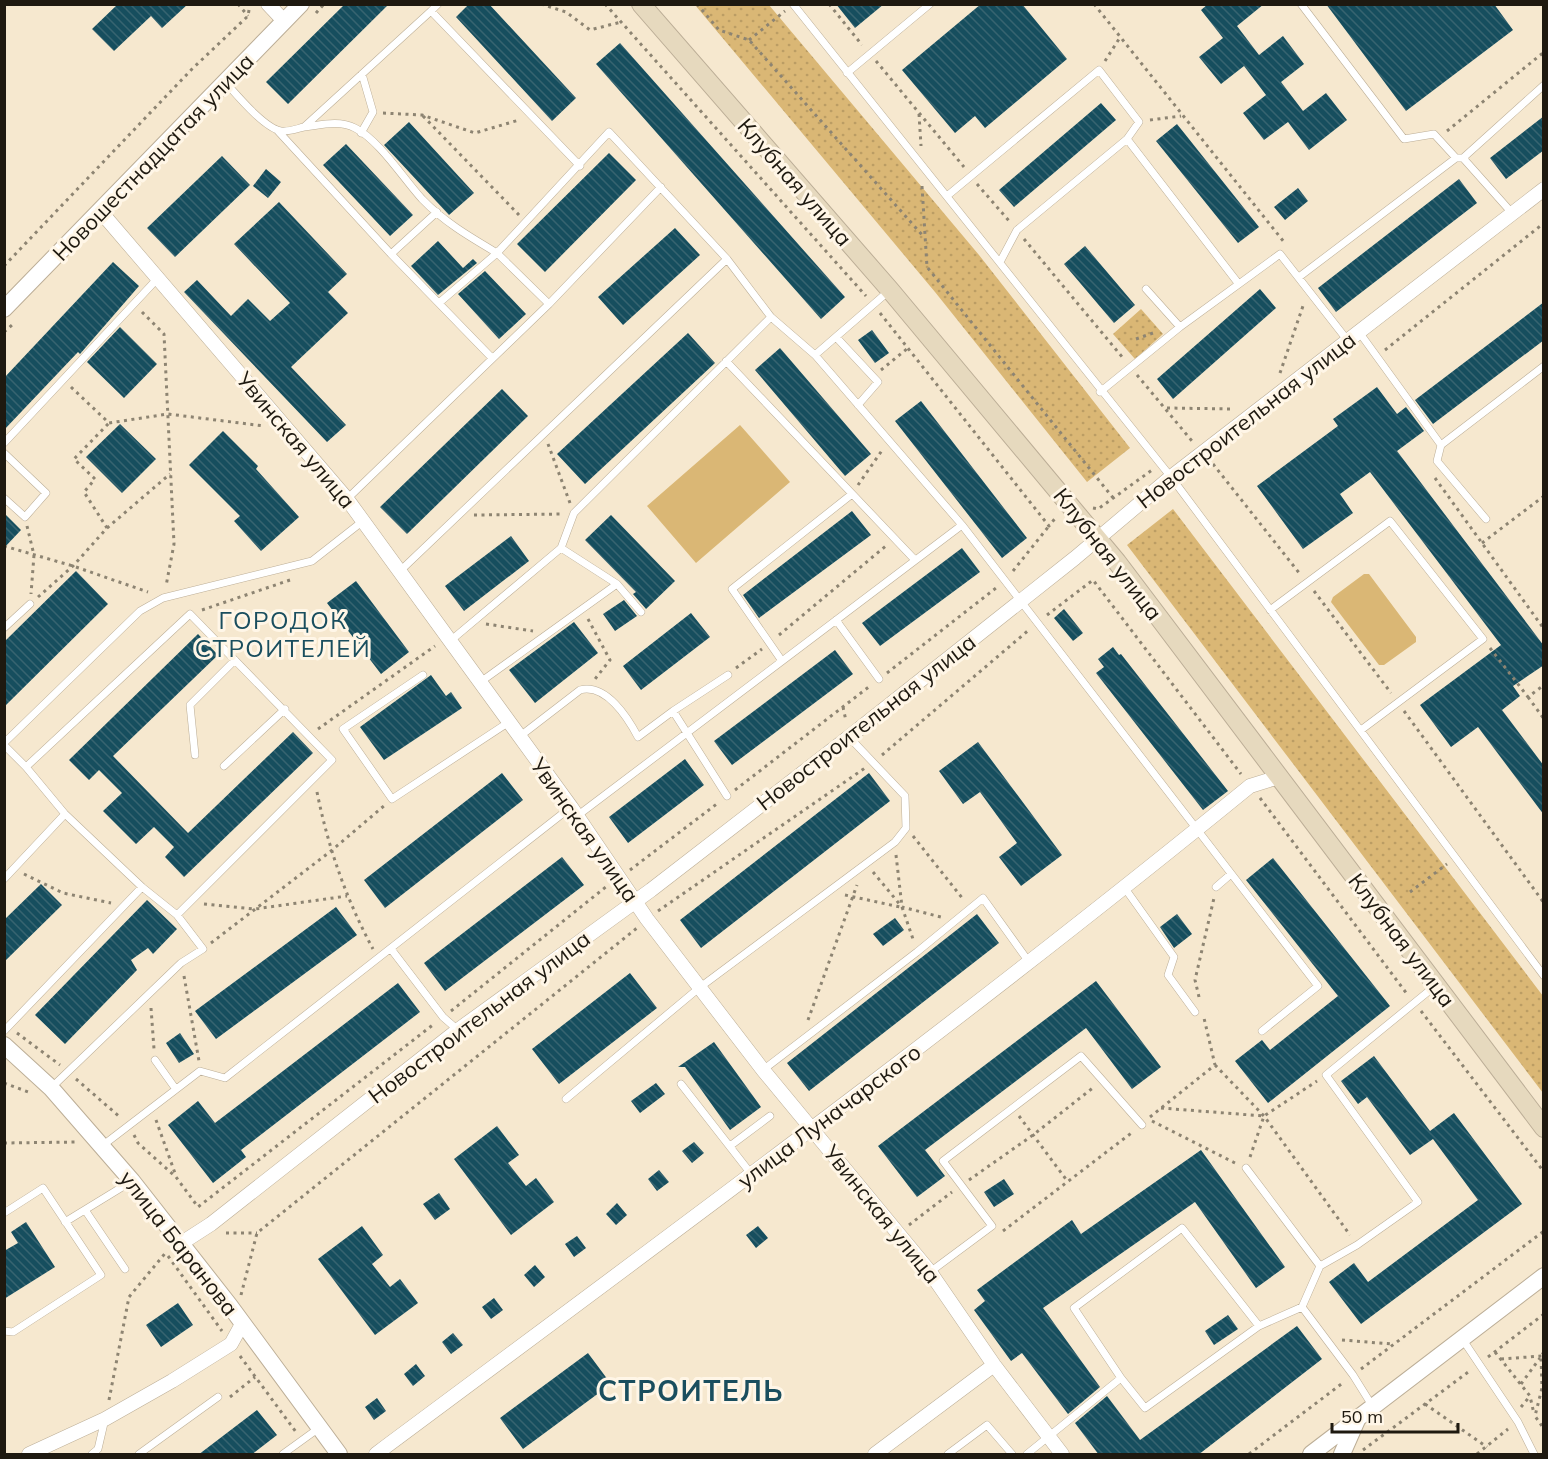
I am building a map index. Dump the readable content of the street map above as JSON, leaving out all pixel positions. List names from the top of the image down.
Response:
{
  "streets": {
    "main road": ["Клубная улица"],
    "street": [
      "Новошестнадцатая улица",
      "Новостроительная улица",
      "Увинская улица",
      "улица Луначарского",
      "улица Баранова"
    ]
  },
  "crossings": [
    ["Новошестнадцатая улица", "Увинская улица"],
    ["Клубная улица", "Новостроительная улица"],
    ["Клубная улица", "улица Луначарского"],
    ["Новостроительная улица", "Увинская улица"],
    ["Новостроительная улица", "улица Баранова"],
    ["Увинская улица", "улица Луначарского"]
  ],
  "districts": ["ГОРОДОК СТРОИТЕЛЕЙ", "СТРОИТЕЛЬ"],
  "scale_bar": "50 m"
}
